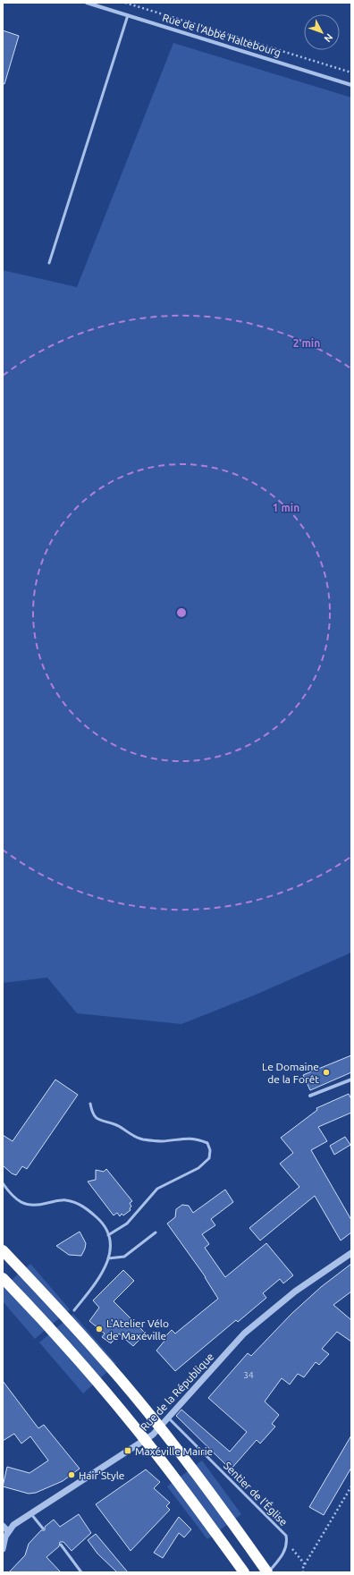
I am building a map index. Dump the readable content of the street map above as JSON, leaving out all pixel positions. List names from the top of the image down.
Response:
{
  "streets": {
    "street": ["Rue de l'Abbé Haltebourg", "Rue de la République"],
    "lane": ["Sentier de l'Église"]
  },
  "crossings": [
    ["Rue de la République", "Sentier de l'Église"]
  ],
  "places": {
    "other": ["Le Domaine de la Forêt", "L'Atelier Vélo de Maxéville", "Hair'Style"],
    "transit": ["Maxéville Mairie"]
  },
  "house_numbers": ["34"],
  "north": "bottom right",
  "rings": ["2 min", "1 min"]
}
